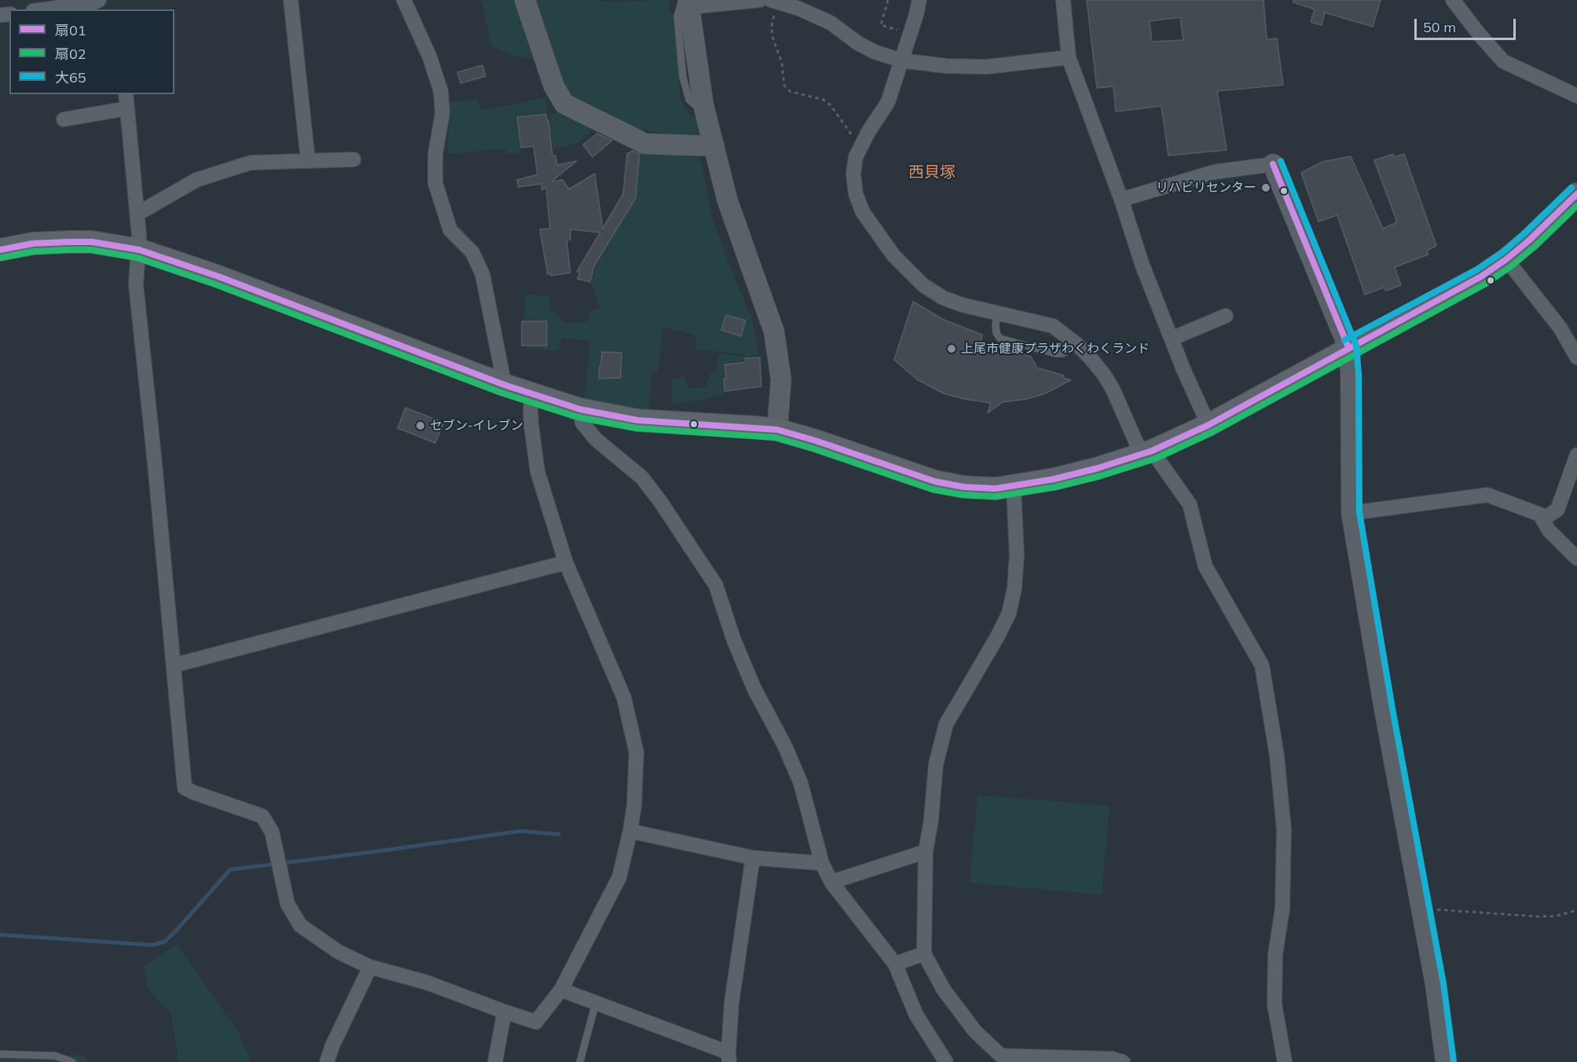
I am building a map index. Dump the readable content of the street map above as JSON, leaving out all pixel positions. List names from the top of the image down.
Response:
{
  "districts": ["西貝塚"],
  "places": ["リハビリセンター", "上尾市健康プラザわくわくランド", "セブン-イレブン"],
  "lines": ["transit line 大65", "transit line 扇01", "transit line 扇02"],
  "legend": ["扇01", "扇02", "大65"],
  "scale_bar": "50 m"
}
